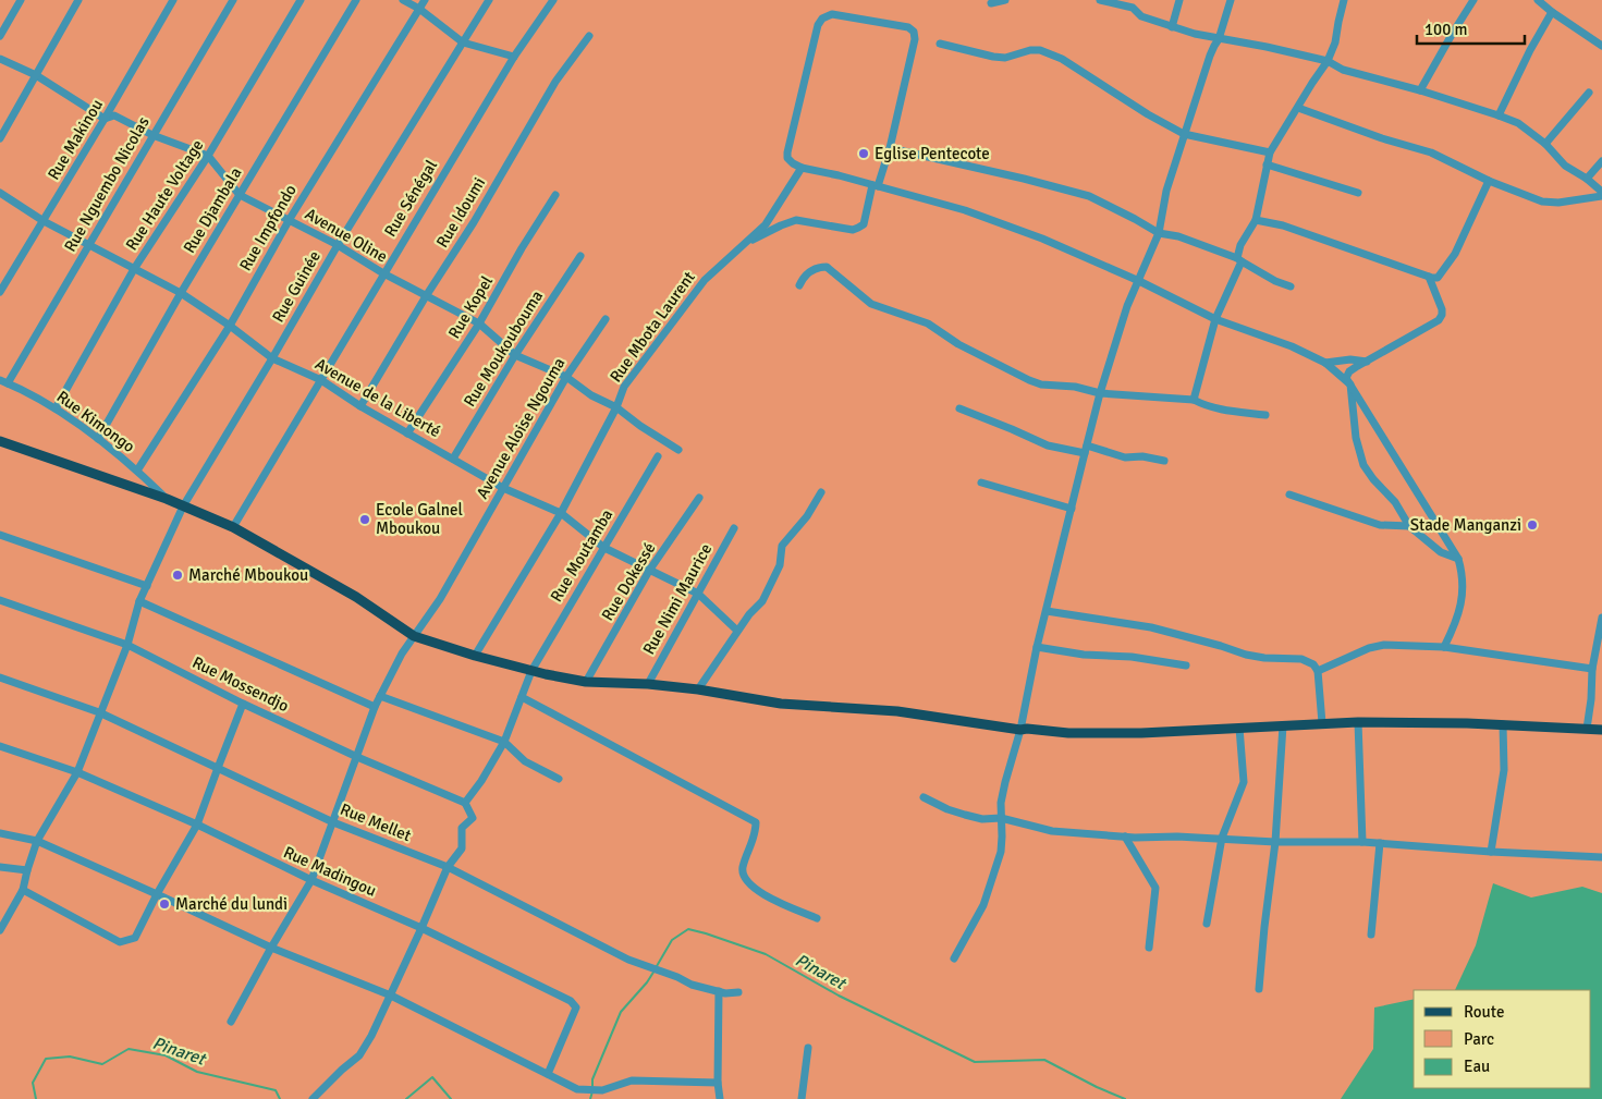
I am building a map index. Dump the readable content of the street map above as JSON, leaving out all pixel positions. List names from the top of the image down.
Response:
{
  "streets": {
    "street": [
      "Rue Makinou",
      "Rue Nguembo Nicolas",
      "Rue Haute Voltage",
      "Rue Sénégal",
      "Rue Djambala",
      "Rue Idoumi",
      "Rue Impfondo",
      "Avenue Oline",
      "Rue Guinée",
      "Rue Kopel",
      "Rue Mbota Laurent",
      "Rue Moukoubouma",
      "Avenue de la Liberté",
      "Rue Kimongo",
      "Avenue Aloise Ngouma",
      "Rue Moutamba",
      "Rue Dokessé",
      "Rue Nimi Maurice",
      "Rue Mossendjo",
      "Rue Mellet",
      "Rue Madingou"
    ]
  },
  "crossings": [
    ["Rue Makinou", "Avenue de la Liberté"],
    ["Rue Nguembo Nicolas", "Avenue de la Liberté"],
    ["Rue Nguembo Nicolas", "Rue Kimongo"],
    ["Rue Haute Voltage", "Avenue Oline"],
    ["Rue Haute Voltage", "Avenue de la Liberté"],
    ["Rue Haute Voltage", "Rue Kimongo"],
    ["Rue Sénégal", "Avenue Oline"],
    ["Rue Sénégal", "Avenue de la Liberté"],
    ["Rue Djambala", "Avenue Oline"],
    ["Rue Djambala", "Avenue de la Liberté"],
    ["Rue Djambala", "Rue Kimongo"],
    ["Rue Idoumi", "Avenue Oline"],
    ["Rue Idoumi", "Avenue de la Liberté"],
    ["Rue Impfondo", "Avenue Oline"],
    ["Rue Impfondo", "Avenue de la Liberté"],
    ["Rue Impfondo", "Rue Kimongo"],
    ["Avenue Oline", "Rue Guinée"],
    ["Avenue Oline", "Rue Kopel"],
    ["Avenue Oline", "Rue Mbota Laurent"],
    ["Avenue Oline", "Rue Moukoubouma"],
    ["Avenue Oline", "Avenue Aloise Ngouma"],
    ["Rue Guinée", "Avenue de la Liberté"],
    ["Rue Guinée", "Rue Mossendjo"],
    ["Rue Guinée", "Rue Mellet"],
    ["Rue Guinée", "Rue Madingou"],
    ["Rue Kopel", "Avenue de la Liberté"],
    ["Rue Mbota Laurent", "Avenue de la Liberté"],
    ["Rue Moukoubouma", "Avenue de la Liberté"],
    ["Avenue de la Liberté", "Avenue Aloise Ngouma"],
    ["Avenue de la Liberté", "Rue Moutamba"],
    ["Avenue de la Liberté", "Rue Dokessé"],
    ["Avenue de la Liberté", "Rue Nimi Maurice"],
    ["Avenue Aloise Ngouma", "Rue Mossendjo"],
    ["Avenue Aloise Ngouma", "Rue Mellet"],
    ["Avenue Aloise Ngouma", "Rue Madingou"],
    ["Rue Moutamba", "Rue Mossendjo"]
  ],
  "water": ["Pinaret"],
  "places": [
    "Eglise Pentecote",
    "Ecole Galnel Mboukou",
    "Stade Manganzi",
    "Marché Mboukou",
    "Marché du lundi"
  ],
  "legend": ["Route", "Parc", "Eau"],
  "scale_bar": "100 m"
}
